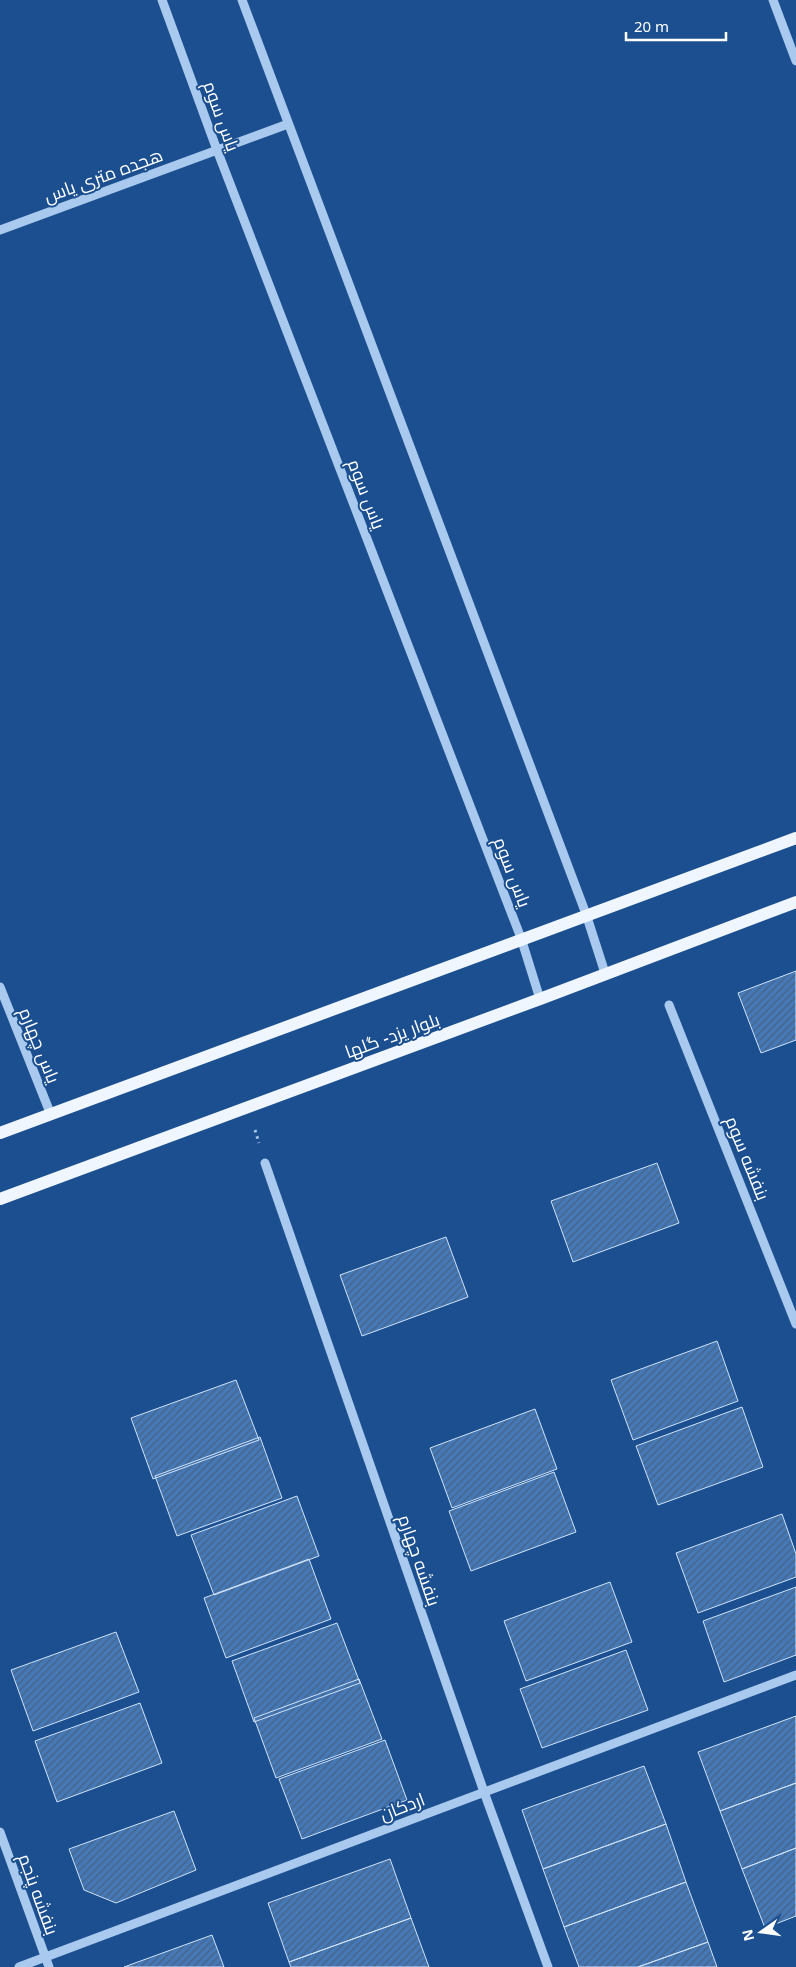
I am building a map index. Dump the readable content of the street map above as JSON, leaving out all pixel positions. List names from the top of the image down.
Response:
{
  "streets": {
    "main road": ["بلوار یزد- گلها"],
    "street": [
      "یاس سوم",
      "هجده متری یاس",
      "یاس چهارم",
      "بنفشه سوم",
      "بنفشه چهارم",
      "اردکان",
      "بنفشه پنجم"
    ]
  },
  "crossings": [
    ["یاس سوم", "هجده متری یاس"],
    ["یاس سوم", "بلوار یزد- گلها"],
    ["بنفشه چهارم", "اردکان"],
    ["اردکان", "بنفشه پنجم"]
  ],
  "scale_bar": "20 m",
  "north": "left"
}
